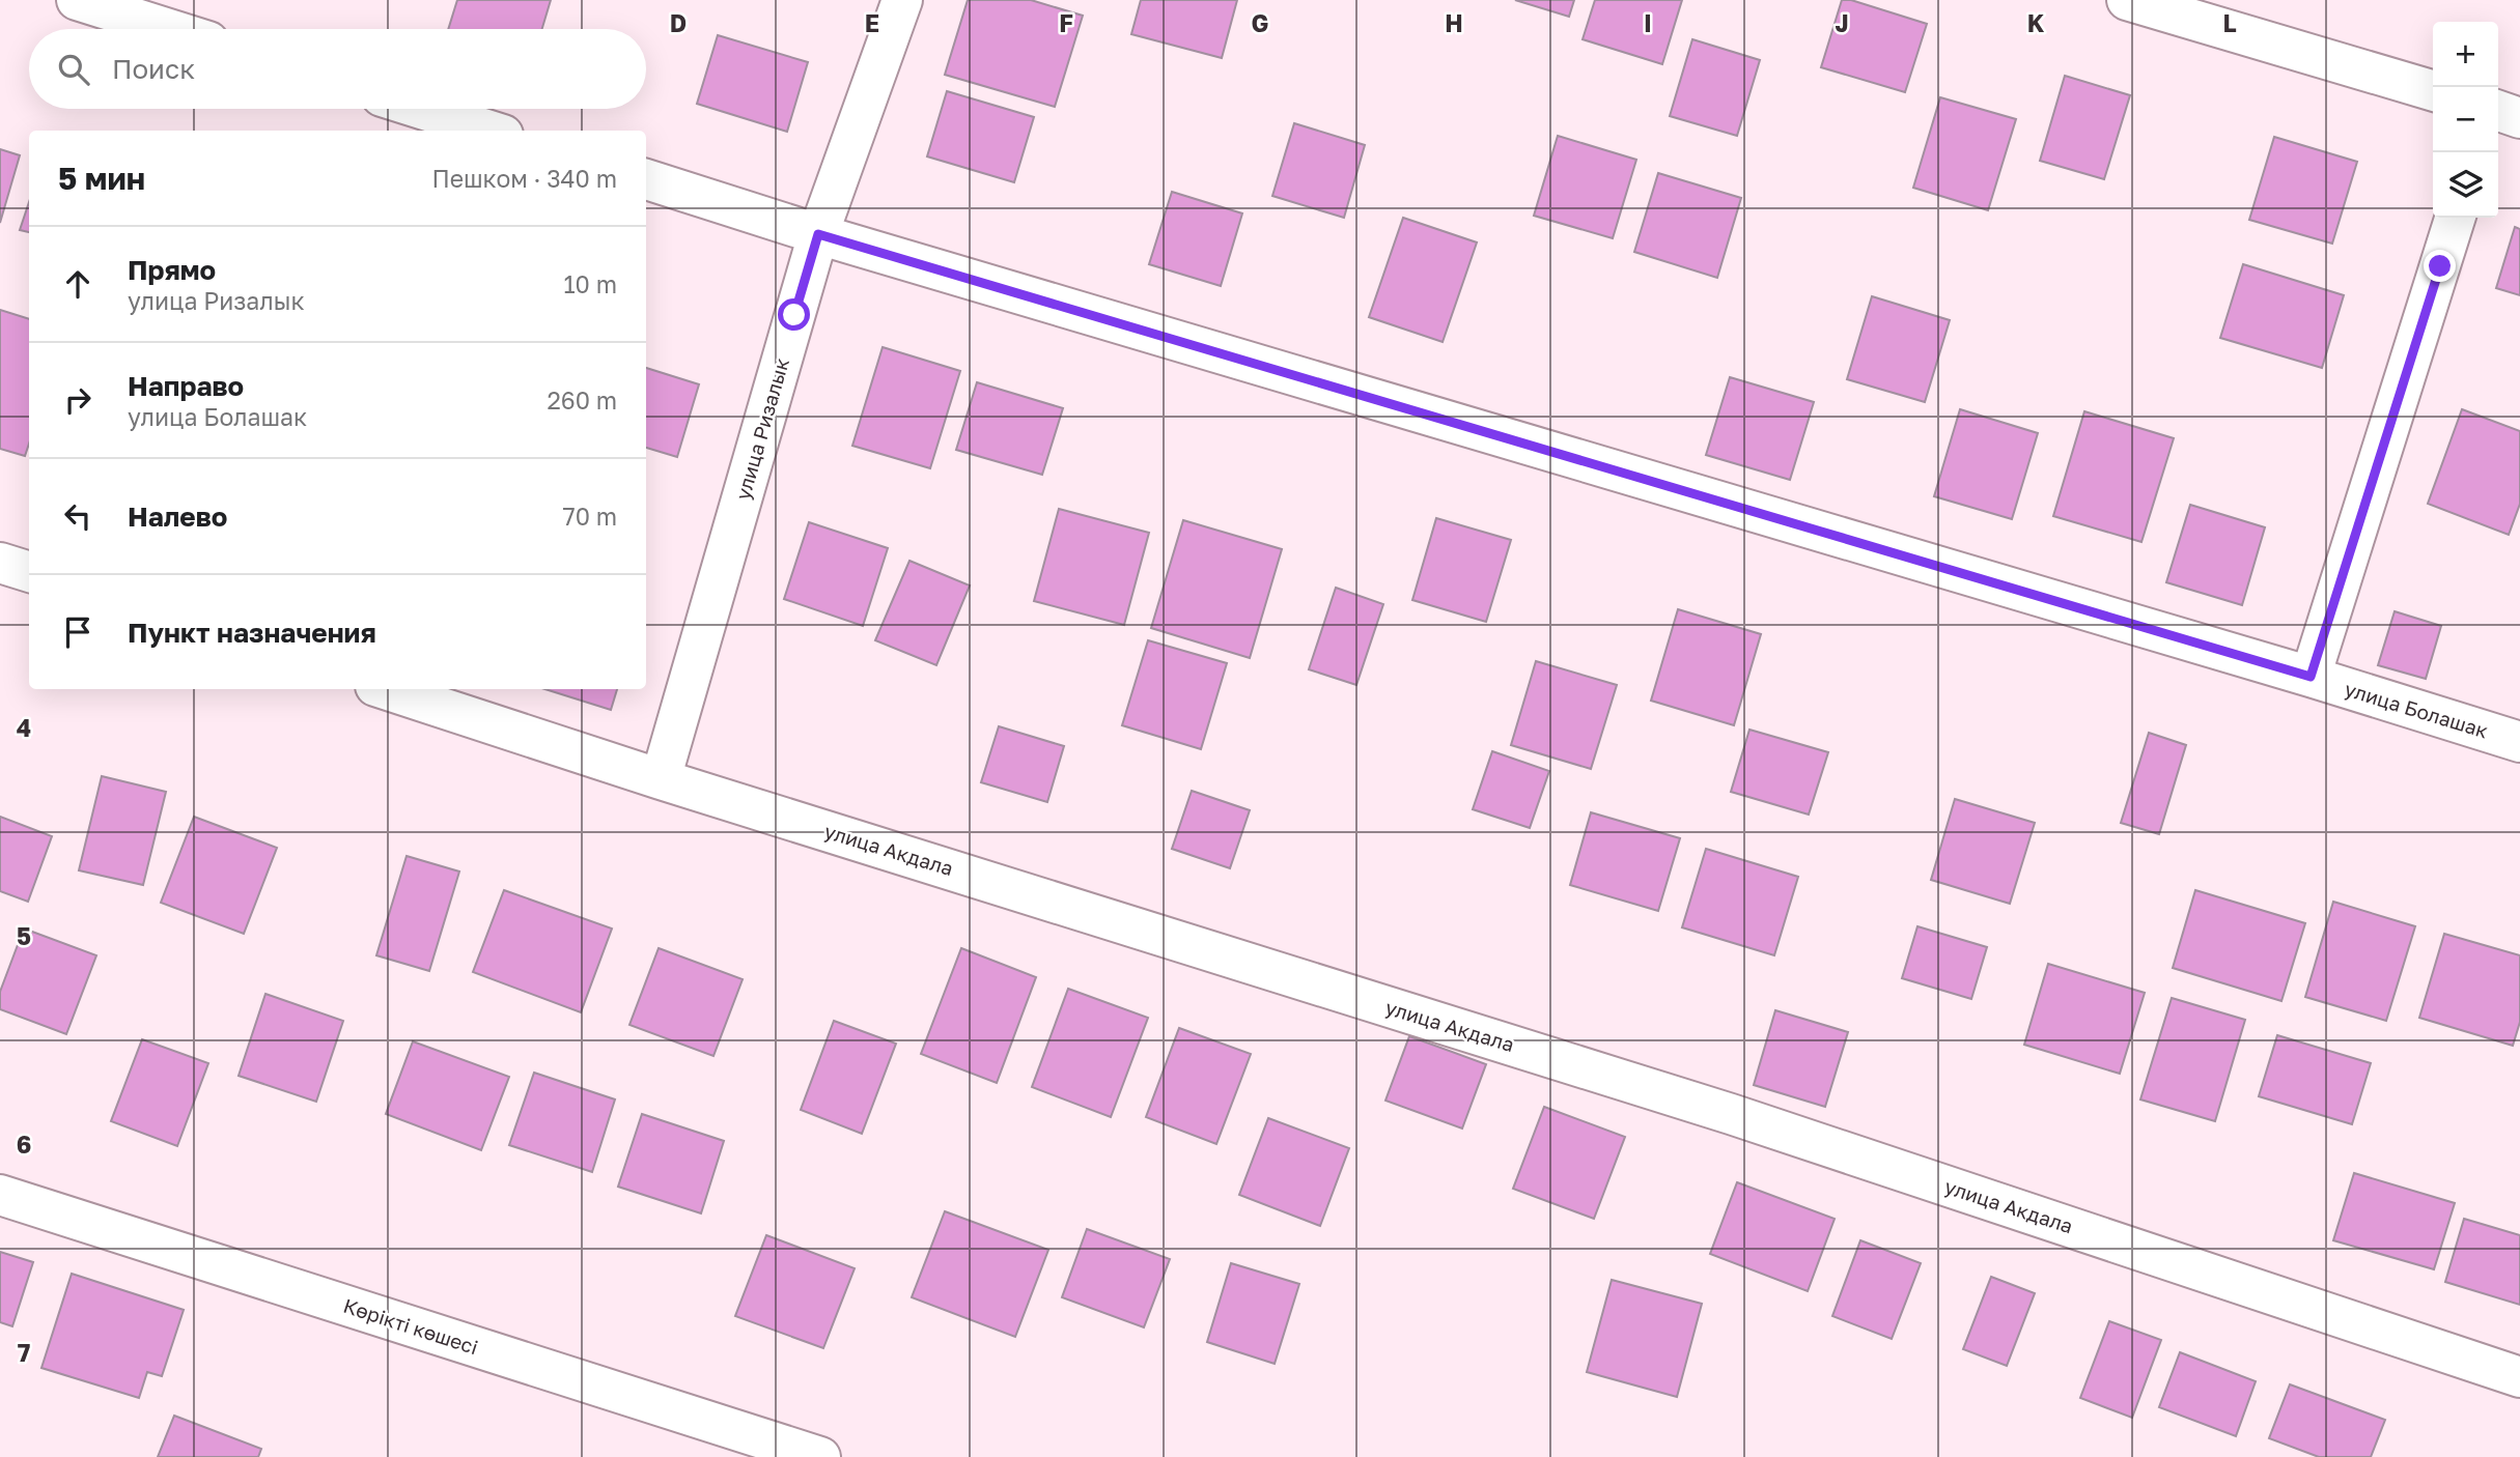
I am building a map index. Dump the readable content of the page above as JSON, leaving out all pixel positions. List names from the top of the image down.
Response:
{
  "streets": {
    "street": [
      "улица Ризалык",
      "улица Болашак",
      "улица Акдала",
      "Көрікті көшесі"
    ]
  },
  "crossings": [
    ["улица Ризалык", "улица Болашак"],
    ["улица Ризалык", "улица Акдала"]
  ],
  "page": {
    "map_buttons": ["+", "−"],
    "search": "Поиск",
    "heading": ["5 мин", "Пешком · 340 m"],
    "list": [
      ["Прямо", "улица Ризалык", "10 m"],
      ["Направо", "улица Болашак", "260 m"],
      ["Налево", "70 m"],
      "Пункт назначения"
    ]
  },
  "grid": {
    "columns": [
      "D",
      "E",
      "F",
      "G",
      "H",
      "I",
      "J",
      "K",
      "L"
    ],
    "rows": [
      "4",
      "5",
      "6",
      "7"
    ]
  }
}
